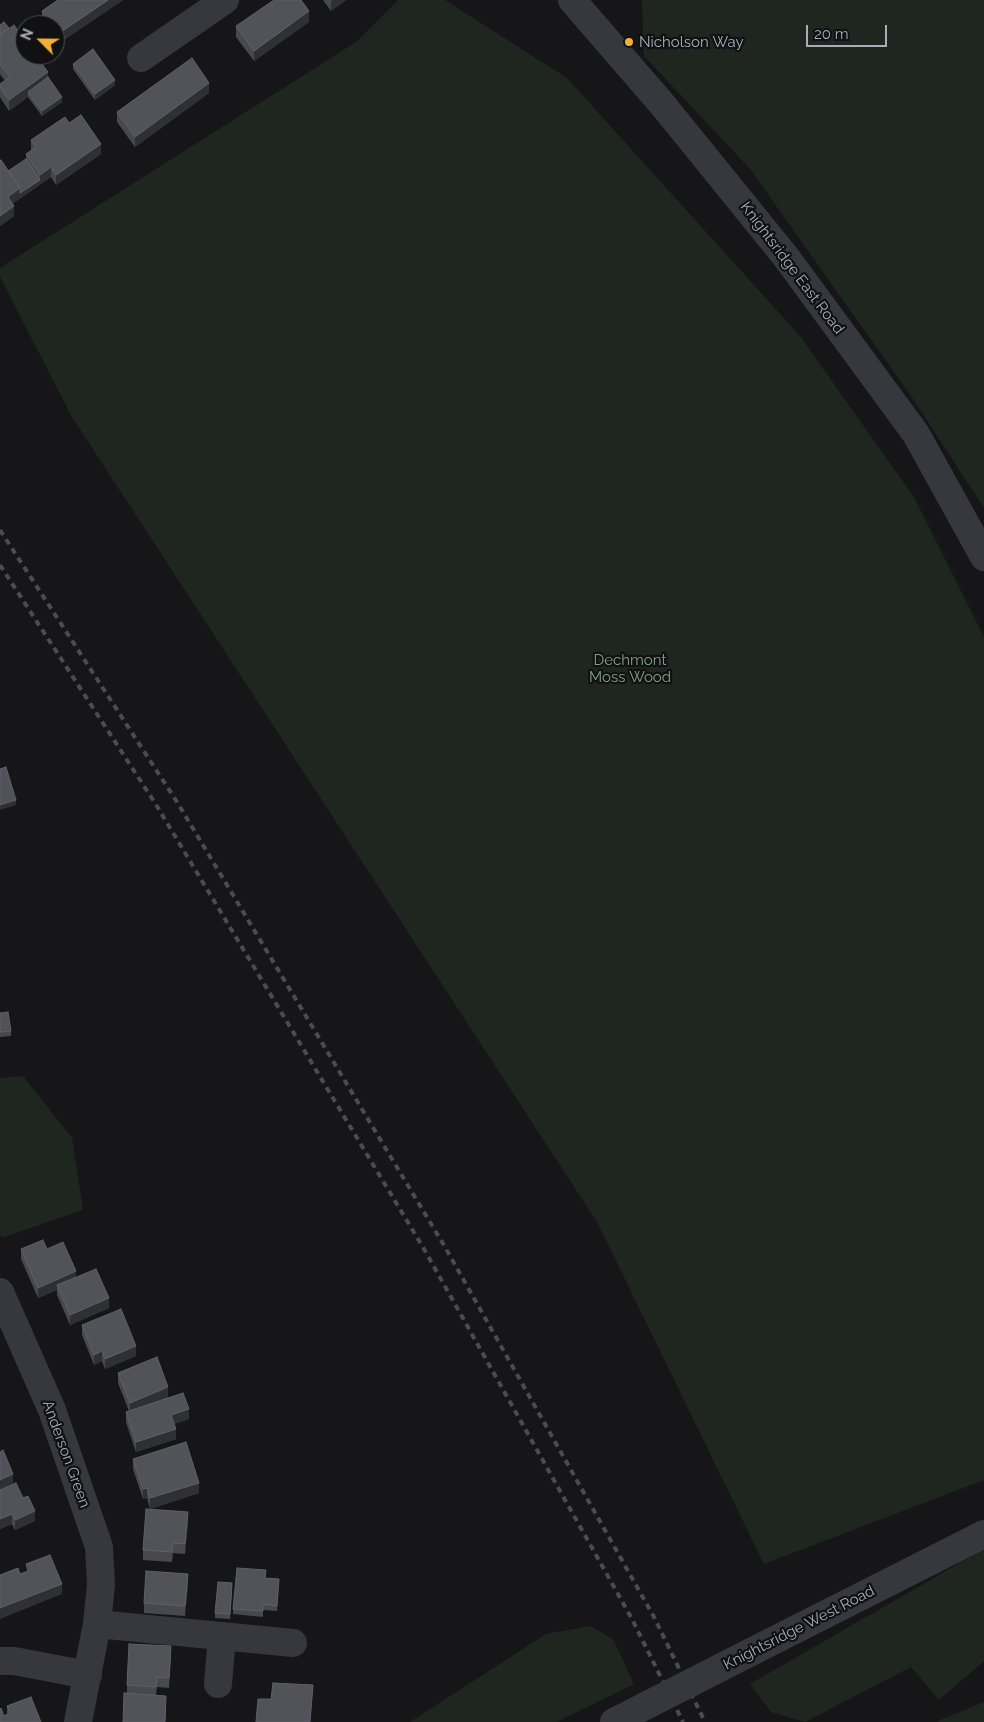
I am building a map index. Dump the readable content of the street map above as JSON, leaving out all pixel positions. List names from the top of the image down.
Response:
{
  "streets": {
    "street": ["Knightsridge East Road", "Anderson Green", "Knightsridge West Road"]
  },
  "parks": ["Dechmont Moss Wood"],
  "places": ["Nicholson Way"],
  "scale_bar": "20 m",
  "north": "top left"
}
